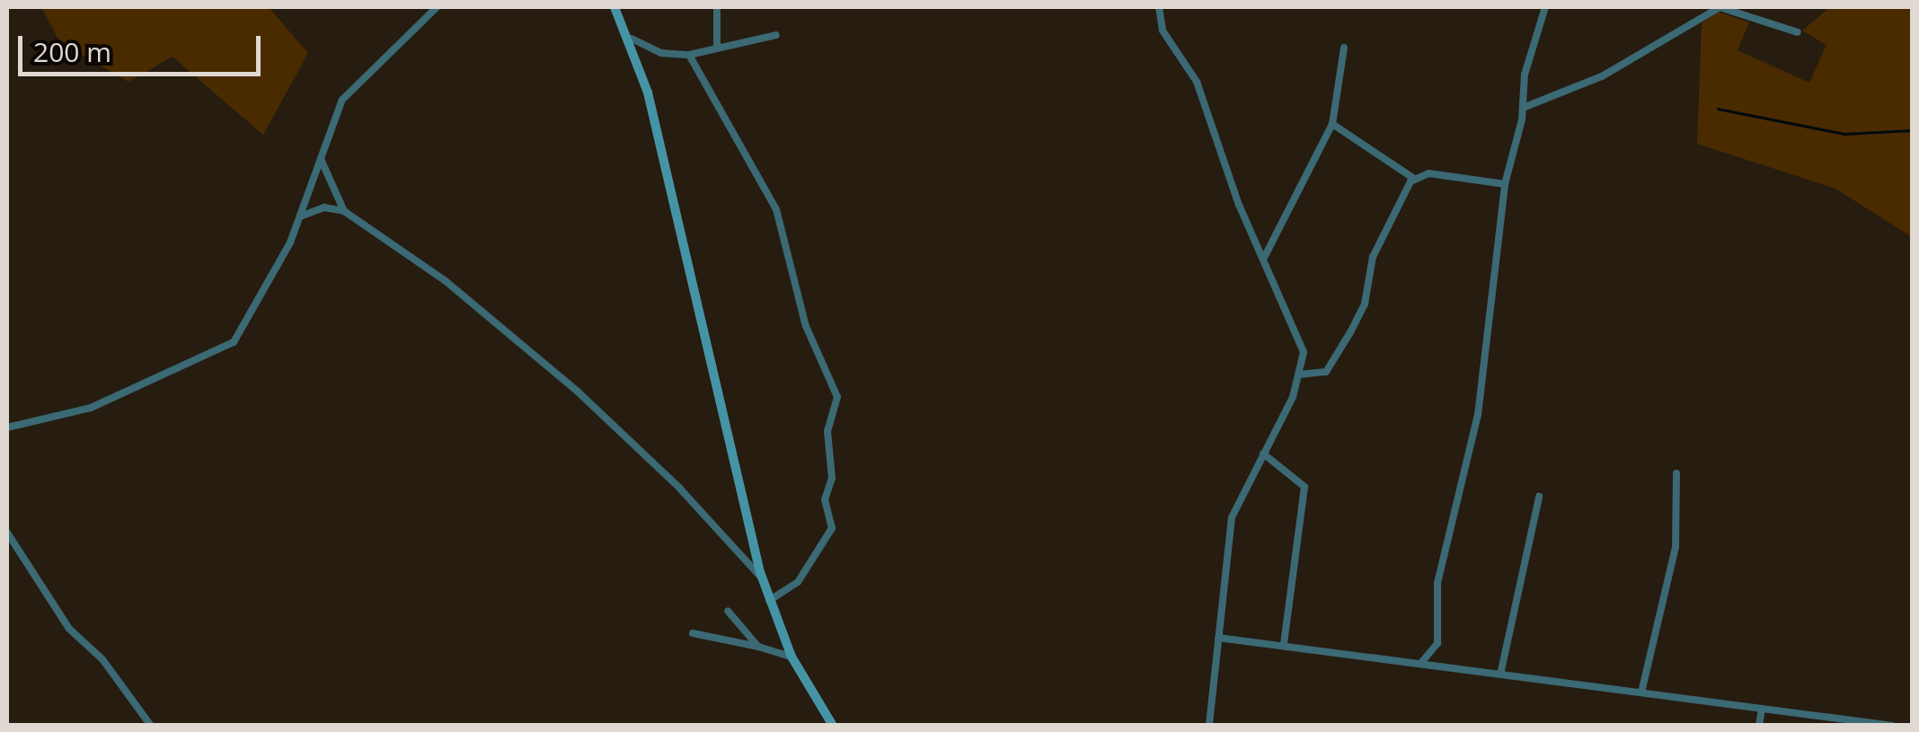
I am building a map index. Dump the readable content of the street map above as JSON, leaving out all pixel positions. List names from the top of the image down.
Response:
{
  "scale_bar": "200 m"
}
